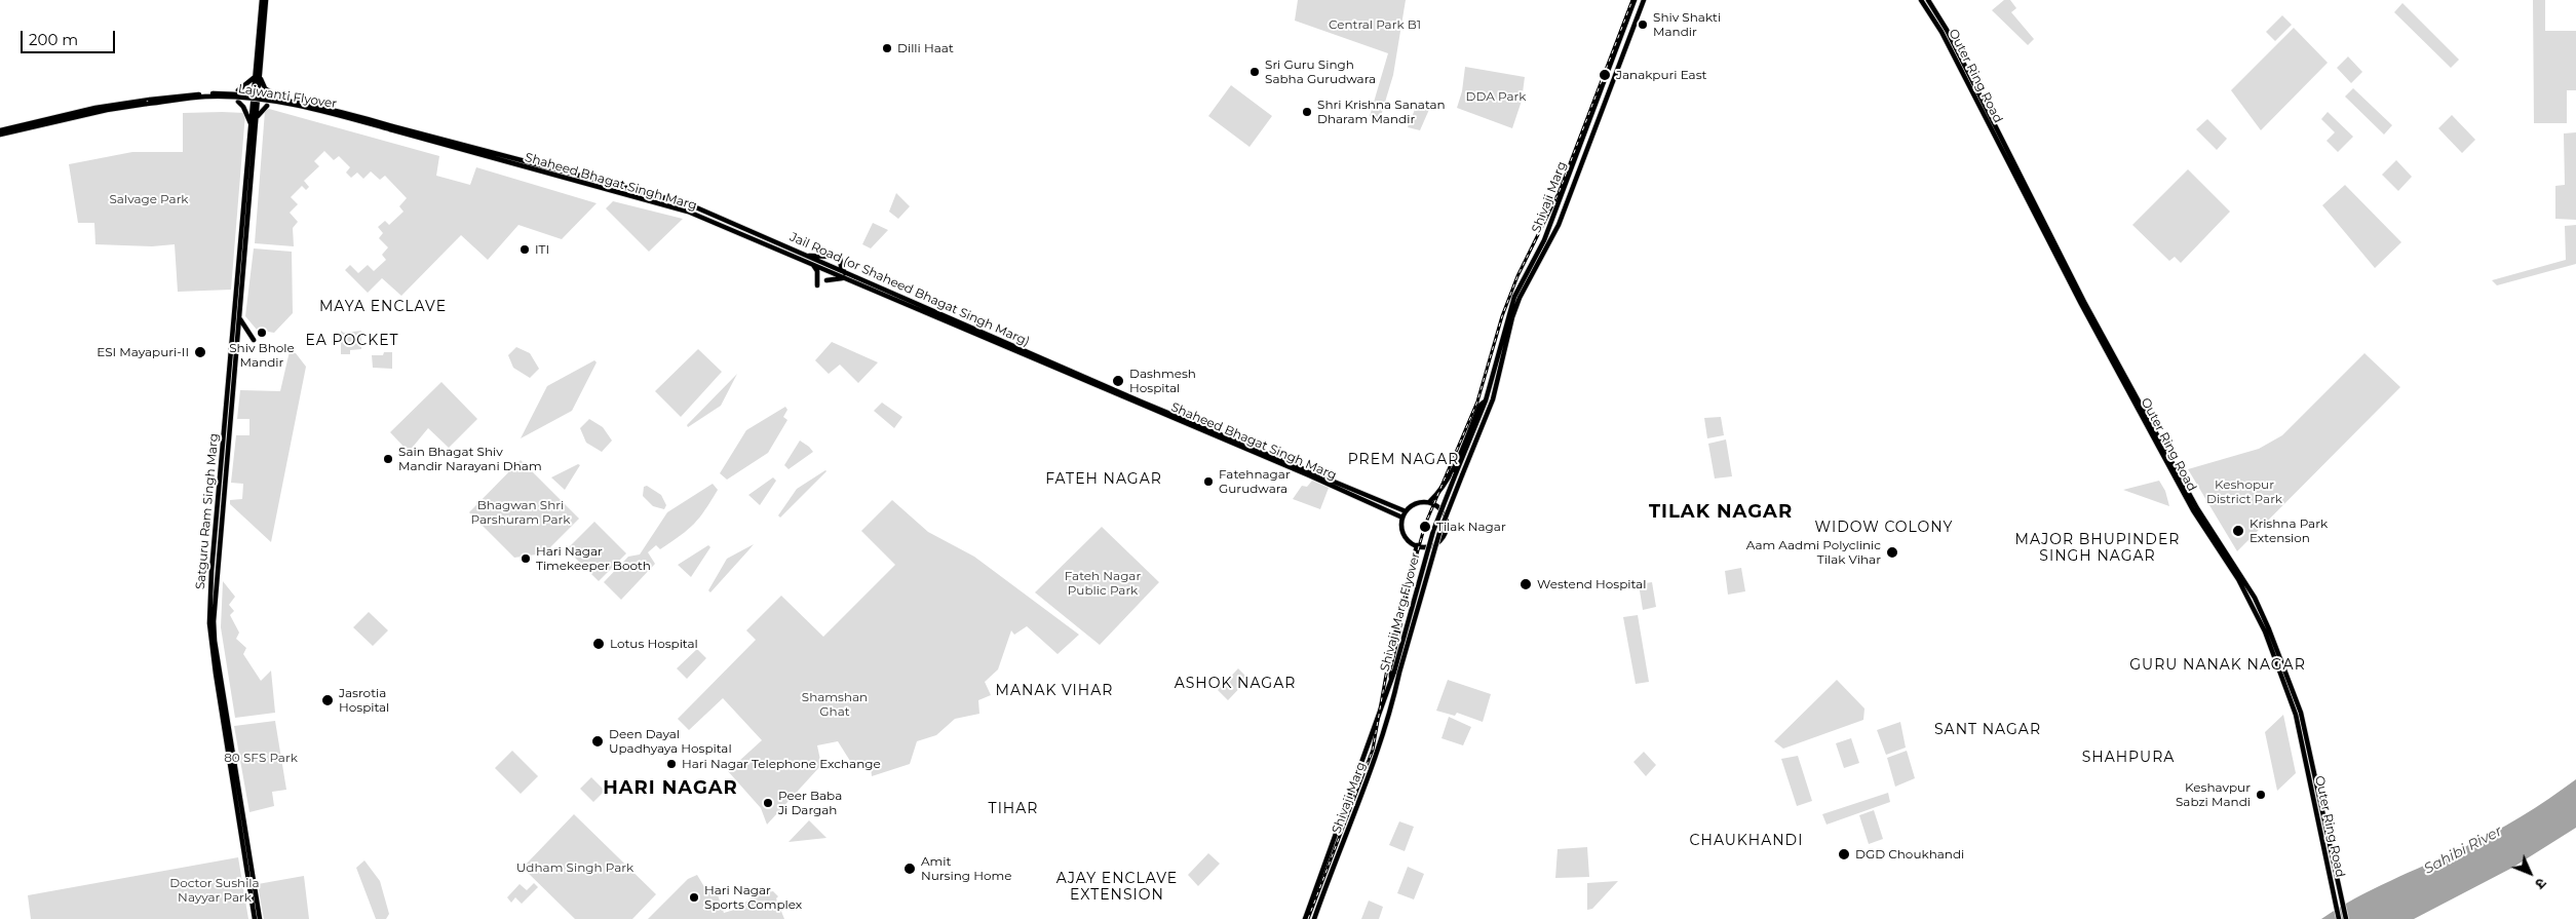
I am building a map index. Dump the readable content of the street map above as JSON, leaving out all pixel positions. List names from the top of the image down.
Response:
{
  "streets": {
    "main road": [
      "Outer Ring Road",
      "Lajwanti Flyover",
      "Shaheed Bhagat Singh Marg",
      "Shivaji Marg",
      "Jail Road (or Shaheed Bhagat Singh Marg)",
      "Satguru Ram Singh Marg",
      "Shivaji Marg Flyover"
    ]
  },
  "crossings": [
    ["Lajwanti Flyover", "Shaheed Bhagat Singh Marg"],
    ["Lajwanti Flyover", "Jail Road (or Shaheed Bhagat Singh Marg)"],
    ["Shaheed Bhagat Singh Marg", "Jail Road (or Shaheed Bhagat Singh Marg)"],
    ["Shivaji Marg", "Shivaji Marg Flyover"]
  ],
  "districts": [
    "MAYA ENCLAVE",
    "EA POCKET",
    "PREM NAGAR",
    "FATEH NAGAR",
    "TILAK NAGAR",
    "WIDOW COLONY",
    "MAJOR BHUPINDER SINGH NAGAR",
    "GURU NANAK NAGAR",
    "ASHOK NAGAR",
    "MANAK VIHAR",
    "SANT NAGAR",
    "SHAHPURA",
    "HARI NAGAR",
    "TIHAR",
    "CHAUKHANDI",
    "AJAY ENCLAVE EXTENSION"
  ],
  "water": ["Sahibi River"],
  "parks": [
    "Central Park B1",
    "DDA Park",
    "Salvage Park",
    "Keshopur District Park",
    "Bhagwan Shri Parshuram Park",
    "Fateh Nagar Public Park",
    "Shamshan Ghat",
    "80 SFS Park",
    "Udham Singh Park",
    "Doctor Sushila Nayyar Park"
  ],
  "places": [
    "Shiv Shakti Mandir",
    "Dilli Haat",
    "Sri Guru Singh Sabha Gurudwara",
    "Janakpuri East",
    "Shri Krishna Sanatan Dharam Mandir",
    "ITI",
    "Shiv Bhole Mandir",
    "ESI Mayapuri-II",
    "Dashmesh Hospital",
    "Sain Bhagat Shiv Mandir Narayani Dham",
    "Fatehnagar Gurudwara",
    "Tilak Nagar",
    "Krishna Park Extension",
    "Aam Aadmi Polyclinic Tilak Vihar",
    "Hari Nagar Timekeeper Booth",
    "Westend Hospital",
    "Lotus Hospital",
    "Jasrotia Hospital",
    "Deen Dayal Upadhyaya Hospital",
    "Hari Nagar Telephone Exchange",
    "Keshavpur Sabzi Mandi",
    "Peer Baba Ji Dargah",
    "DGD Choukhandi",
    "Amit Nursing Home",
    "Hari Nagar Sports Complex"
  ],
  "scale_bar": "200 m",
  "north": "bottom right"
}
